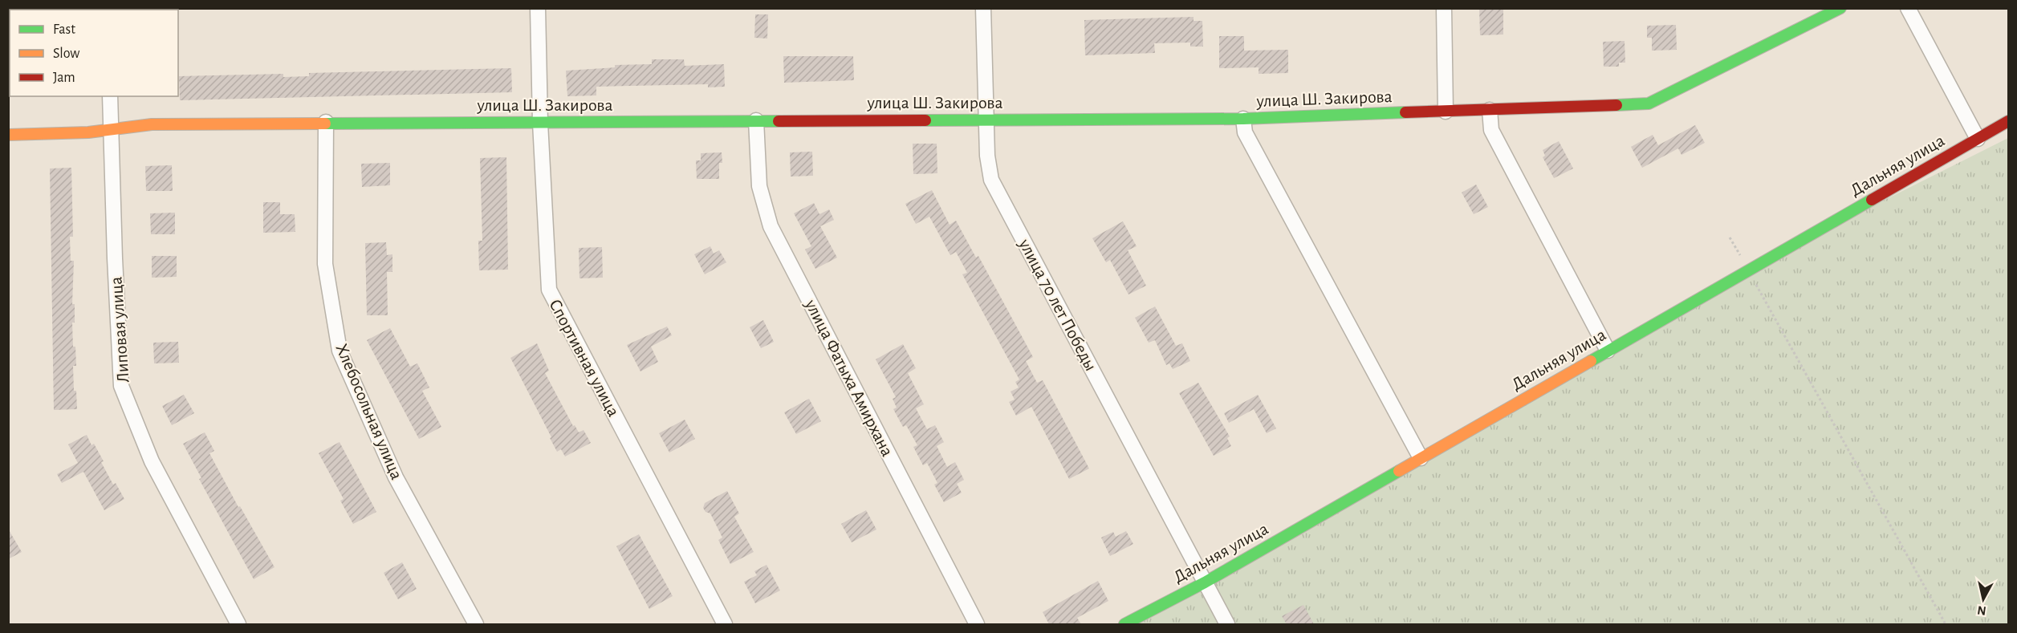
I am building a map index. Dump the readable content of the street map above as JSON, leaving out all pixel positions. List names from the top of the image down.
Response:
{
  "streets": {
    "street": [
      "улица Ш. Закирова",
      "Дальняя улица",
      "улица 70 лет Победы",
      "Липовая улица",
      "Спортивная улица",
      "улица Фатыха Амирхана",
      "Хлебосольная улица"
    ]
  },
  "crossings": [
    ["улица Ш. Закирова", "улица 70 лет Победы"],
    ["улица Ш. Закирова", "Липовая улица"],
    ["улица Ш. Закирова", "Спортивная улица"],
    ["улица Ш. Закирова", "улица Фатыха Амирхана"],
    ["улица Ш. Закирова", "Хлебосольная улица"],
    ["Дальняя улица", "улица 70 лет Победы"]
  ],
  "legend": ["Fast", "Slow", "Jam"],
  "north": "bottom"
}
